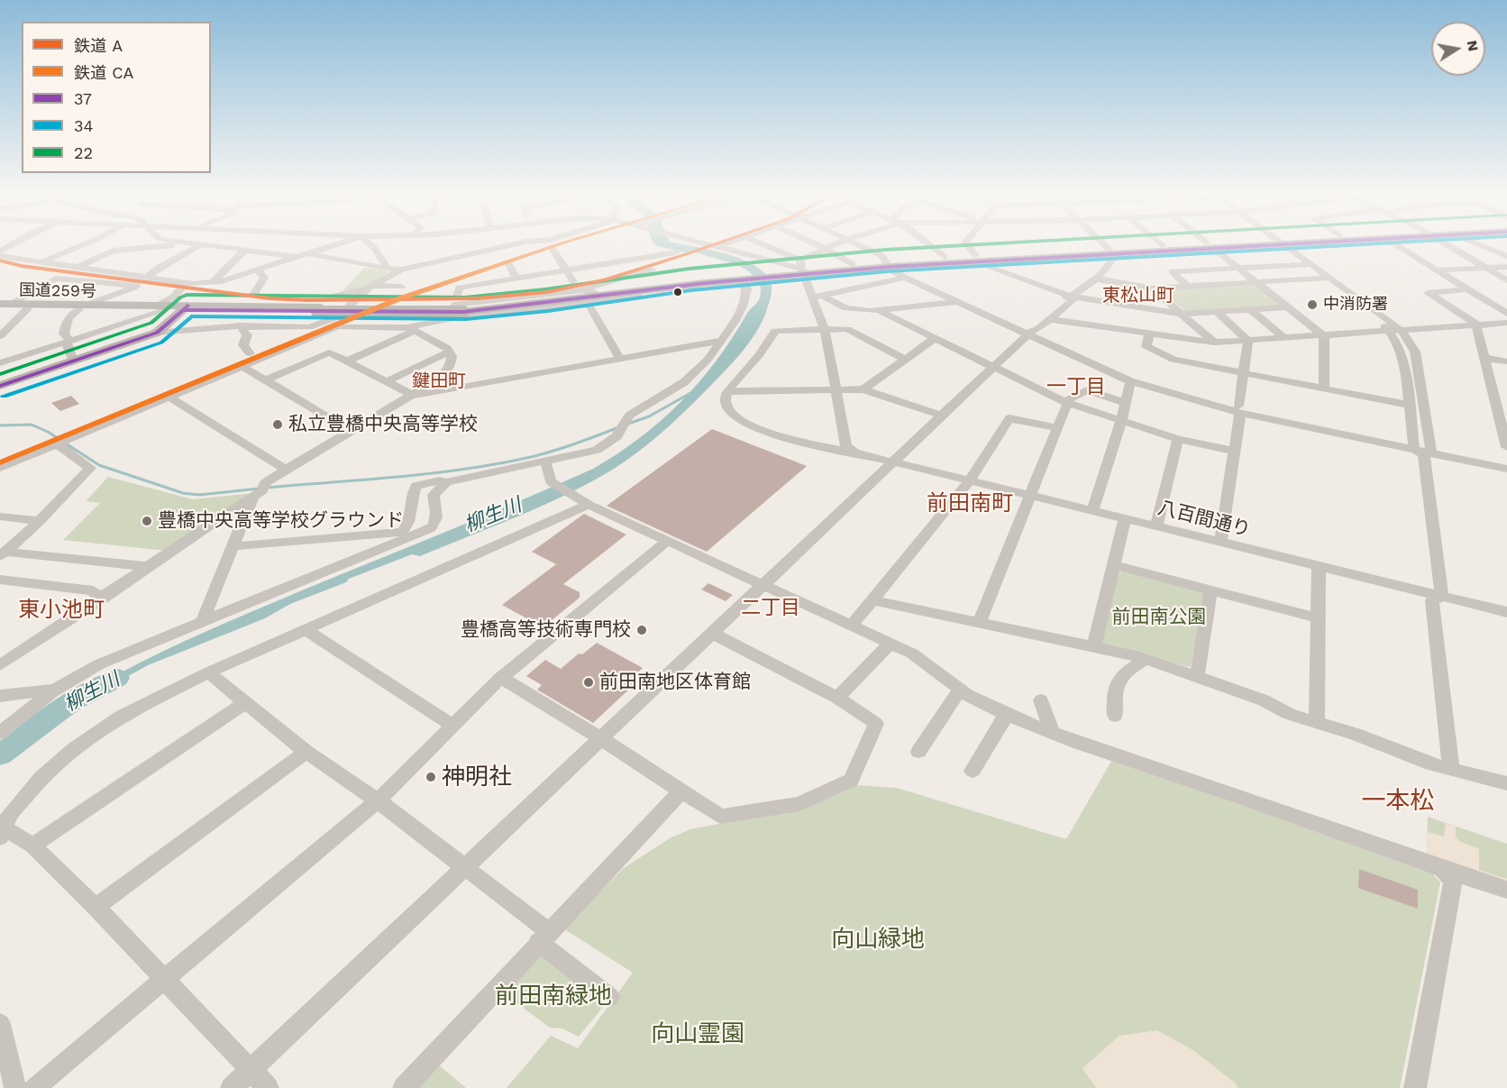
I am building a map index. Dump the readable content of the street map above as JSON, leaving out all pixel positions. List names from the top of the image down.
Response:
{
  "streets": {
    "highway": ["国道259号"],
    "street": ["八百間通り"]
  },
  "districts": [
    "東松山町",
    "鍵田町",
    "一丁目",
    "前田南町",
    "二丁目",
    "東小池町",
    "一本松"
  ],
  "water": ["柳生川"],
  "parks": [
    "前田南公園",
    "向山緑地",
    "前田南緑地",
    "向山霊園"
  ],
  "places": [
    "中消防署",
    "私立豊橋中央高等学校",
    "豊橋中央高等学校グラウンド",
    "豊橋高等技術専門校",
    "前田南地区体育館",
    "神明社"
  ],
  "lines": [
    "rail line A",
    "rail line CA",
    "transit line 37",
    "transit line 34",
    "transit line 22"
  ],
  "legend": [
    "鉄道 A",
    "鉄道 CA",
    "37",
    "34",
    "22"
  ],
  "north": "right"
}
